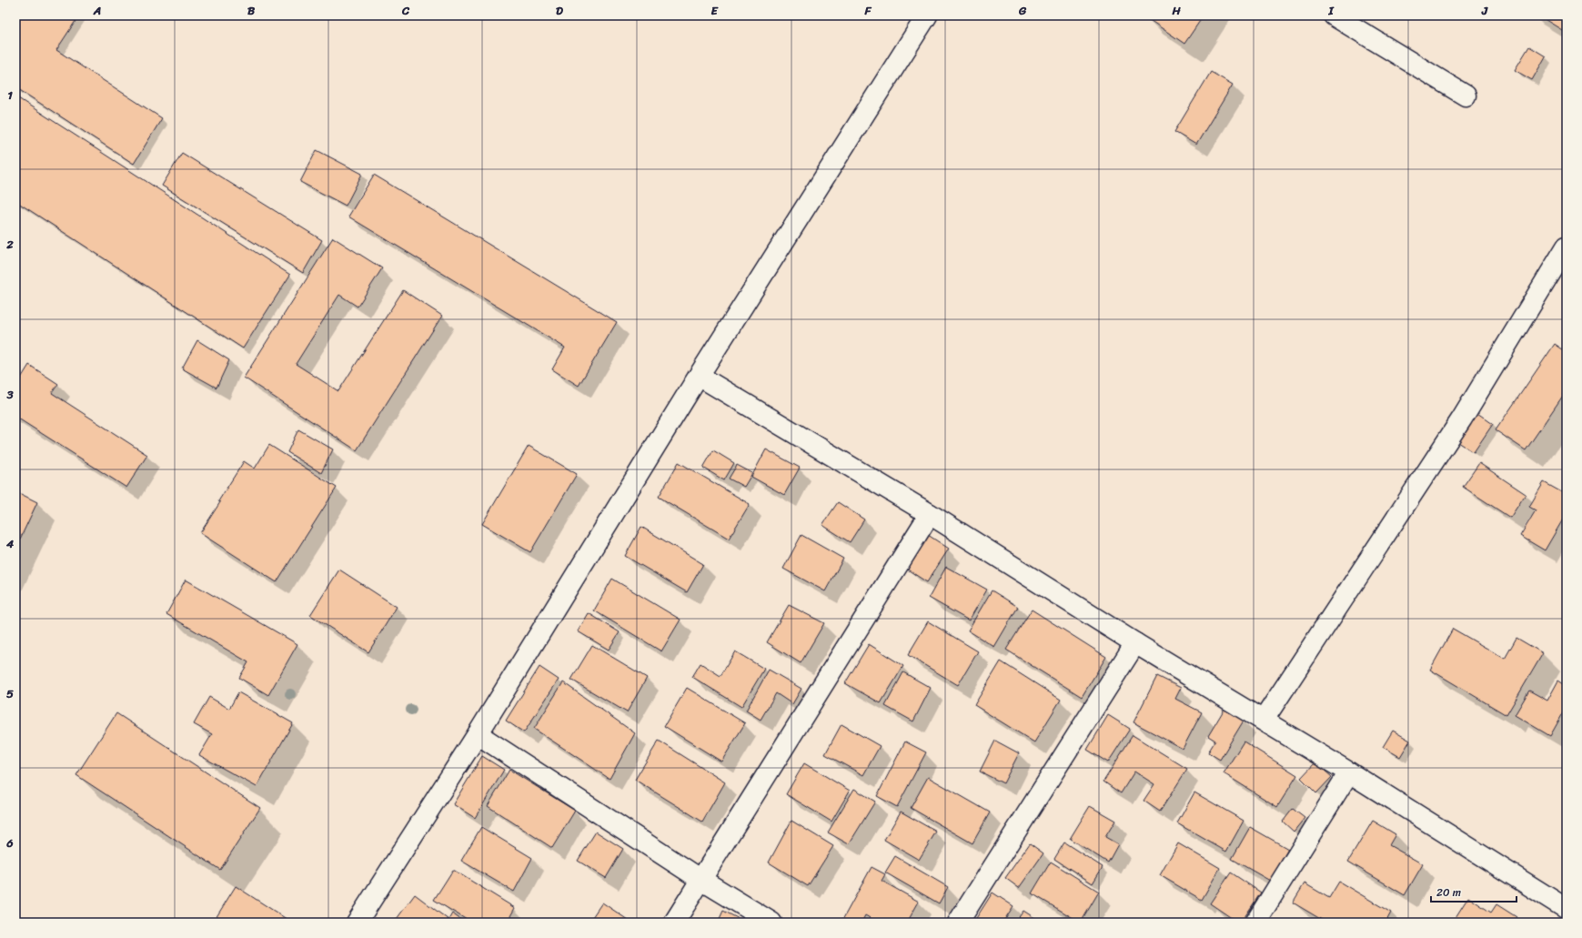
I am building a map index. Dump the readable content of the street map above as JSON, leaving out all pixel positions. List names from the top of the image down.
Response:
{
  "scale_bar": "20 m",
  "grid": {
    "columns": [
      "A",
      "B",
      "C",
      "D",
      "E",
      "F",
      "G",
      "H",
      "I",
      "J"
    ],
    "rows": [
      "1",
      "2",
      "3",
      "4",
      "5",
      "6"
    ]
  }
}
